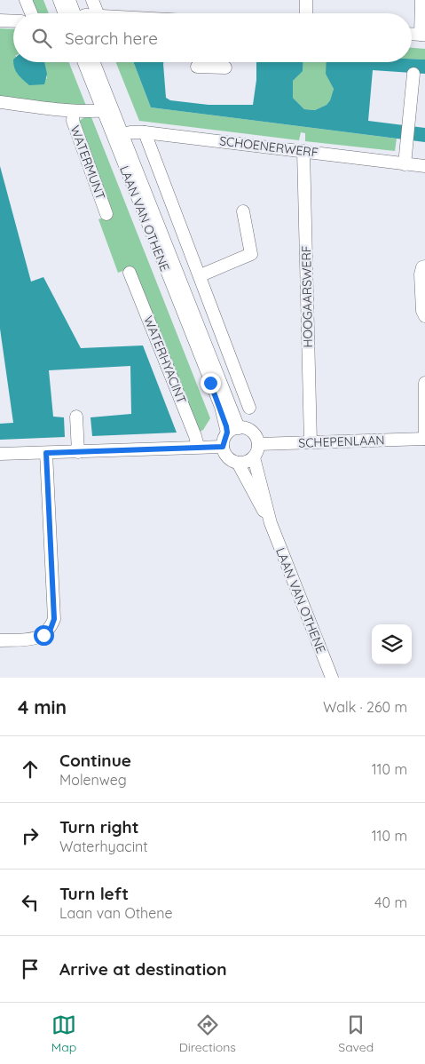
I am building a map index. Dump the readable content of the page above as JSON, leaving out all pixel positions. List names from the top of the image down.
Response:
{
  "streets": {
    "street": [
      "SCHOENERWERF",
      "WATERMUNT",
      "LAAN VAN OTHENE",
      "HOOGAARSWERF",
      "WATERHYACINT",
      "SCHEPENLAAN"
    ]
  },
  "crossings": [
    ["SCHOENERWERF", "LAAN VAN OTHENE"],
    ["SCHOENERWERF", "HOOGAARSWERF"],
    ["WATERMUNT", "LAAN VAN OTHENE"],
    ["LAAN VAN OTHENE", "SCHEPENLAAN"],
    ["HOOGAARSWERF", "SCHEPENLAAN"]
  ],
  "page": {
    "search": "Search here",
    "heading": ["4 min", "Walk · 260 m"],
    "list": [
      ["Continue", "Molenweg", "110 m"],
      ["Turn right", "Waterhyacint", "110 m"],
      ["Turn left", "Laan van Othene", "40 m"],
      "Arrive at destination"
    ],
    "nav": ["Map", "Directions", "Saved"]
  }
}
